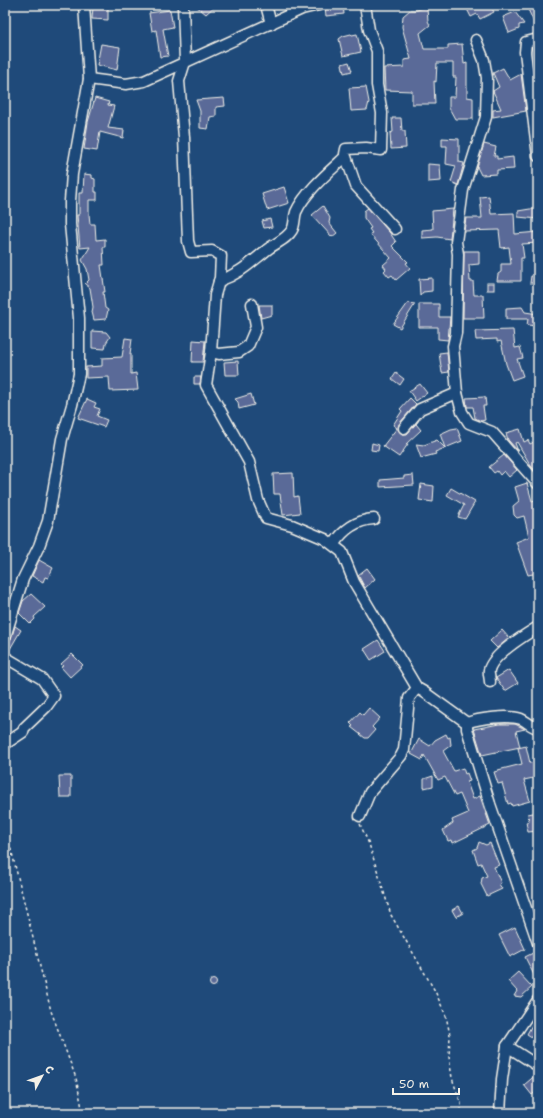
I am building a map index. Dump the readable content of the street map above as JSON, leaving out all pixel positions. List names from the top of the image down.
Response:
{
  "scale_bar": "50 m",
  "north": "top right"
}
